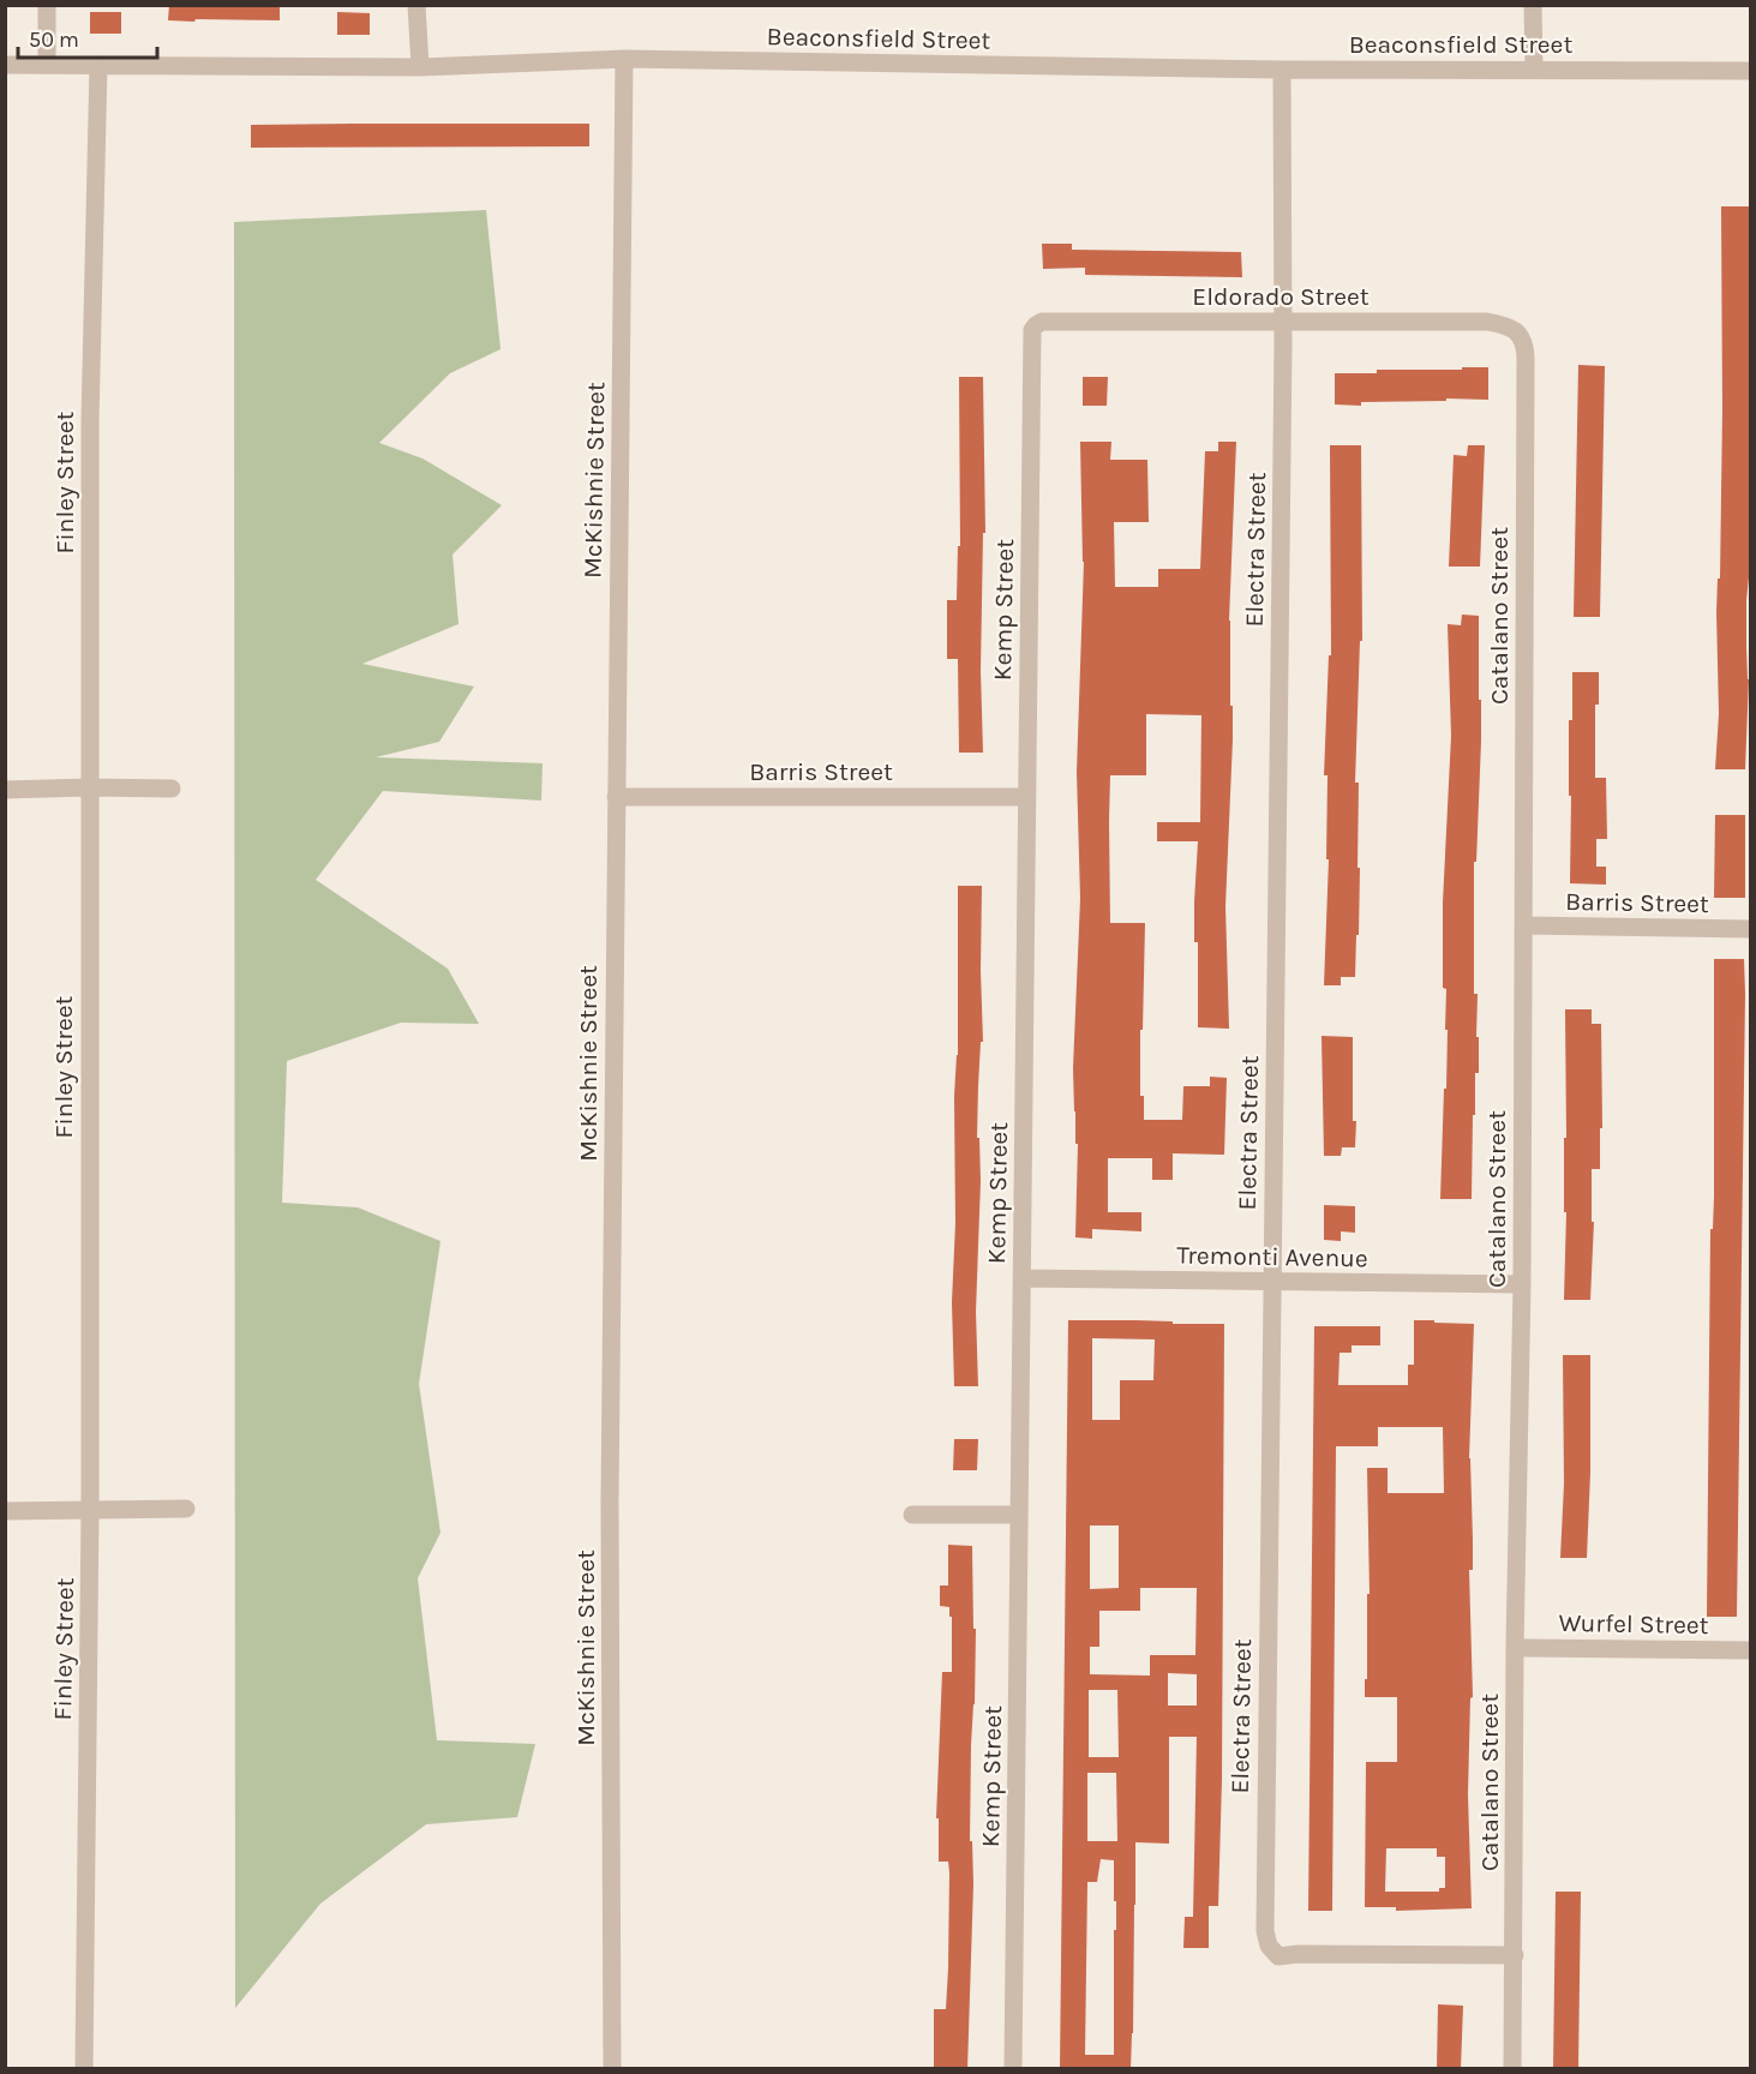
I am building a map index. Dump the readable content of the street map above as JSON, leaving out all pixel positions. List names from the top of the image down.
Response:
{
  "streets": {
    "street": [
      "Beaconsfield Street",
      "Eldorado Street",
      "McKishnie Street",
      "Finley Street",
      "Electra Street",
      "Kemp Street",
      "Catalano Street",
      "Barris Street",
      "Tremonti Avenue",
      "Wurfel Street"
    ]
  },
  "crossings": [
    ["Beaconsfield Street", "McKishnie Street"],
    ["Beaconsfield Street", "Finley Street"],
    ["Beaconsfield Street", "Electra Street"],
    ["Eldorado Street", "Electra Street"],
    ["Eldorado Street", "Kemp Street"],
    ["Eldorado Street", "Catalano Street"],
    ["McKishnie Street", "Barris Street"],
    ["Electra Street", "Catalano Street"],
    ["Electra Street", "Tremonti Avenue"],
    ["Kemp Street", "Barris Street"],
    ["Kemp Street", "Tremonti Avenue"],
    ["Catalano Street", "Barris Street"],
    ["Catalano Street", "Tremonti Avenue"],
    ["Catalano Street", "Wurfel Street"]
  ],
  "scale_bar": "50 m"
}
